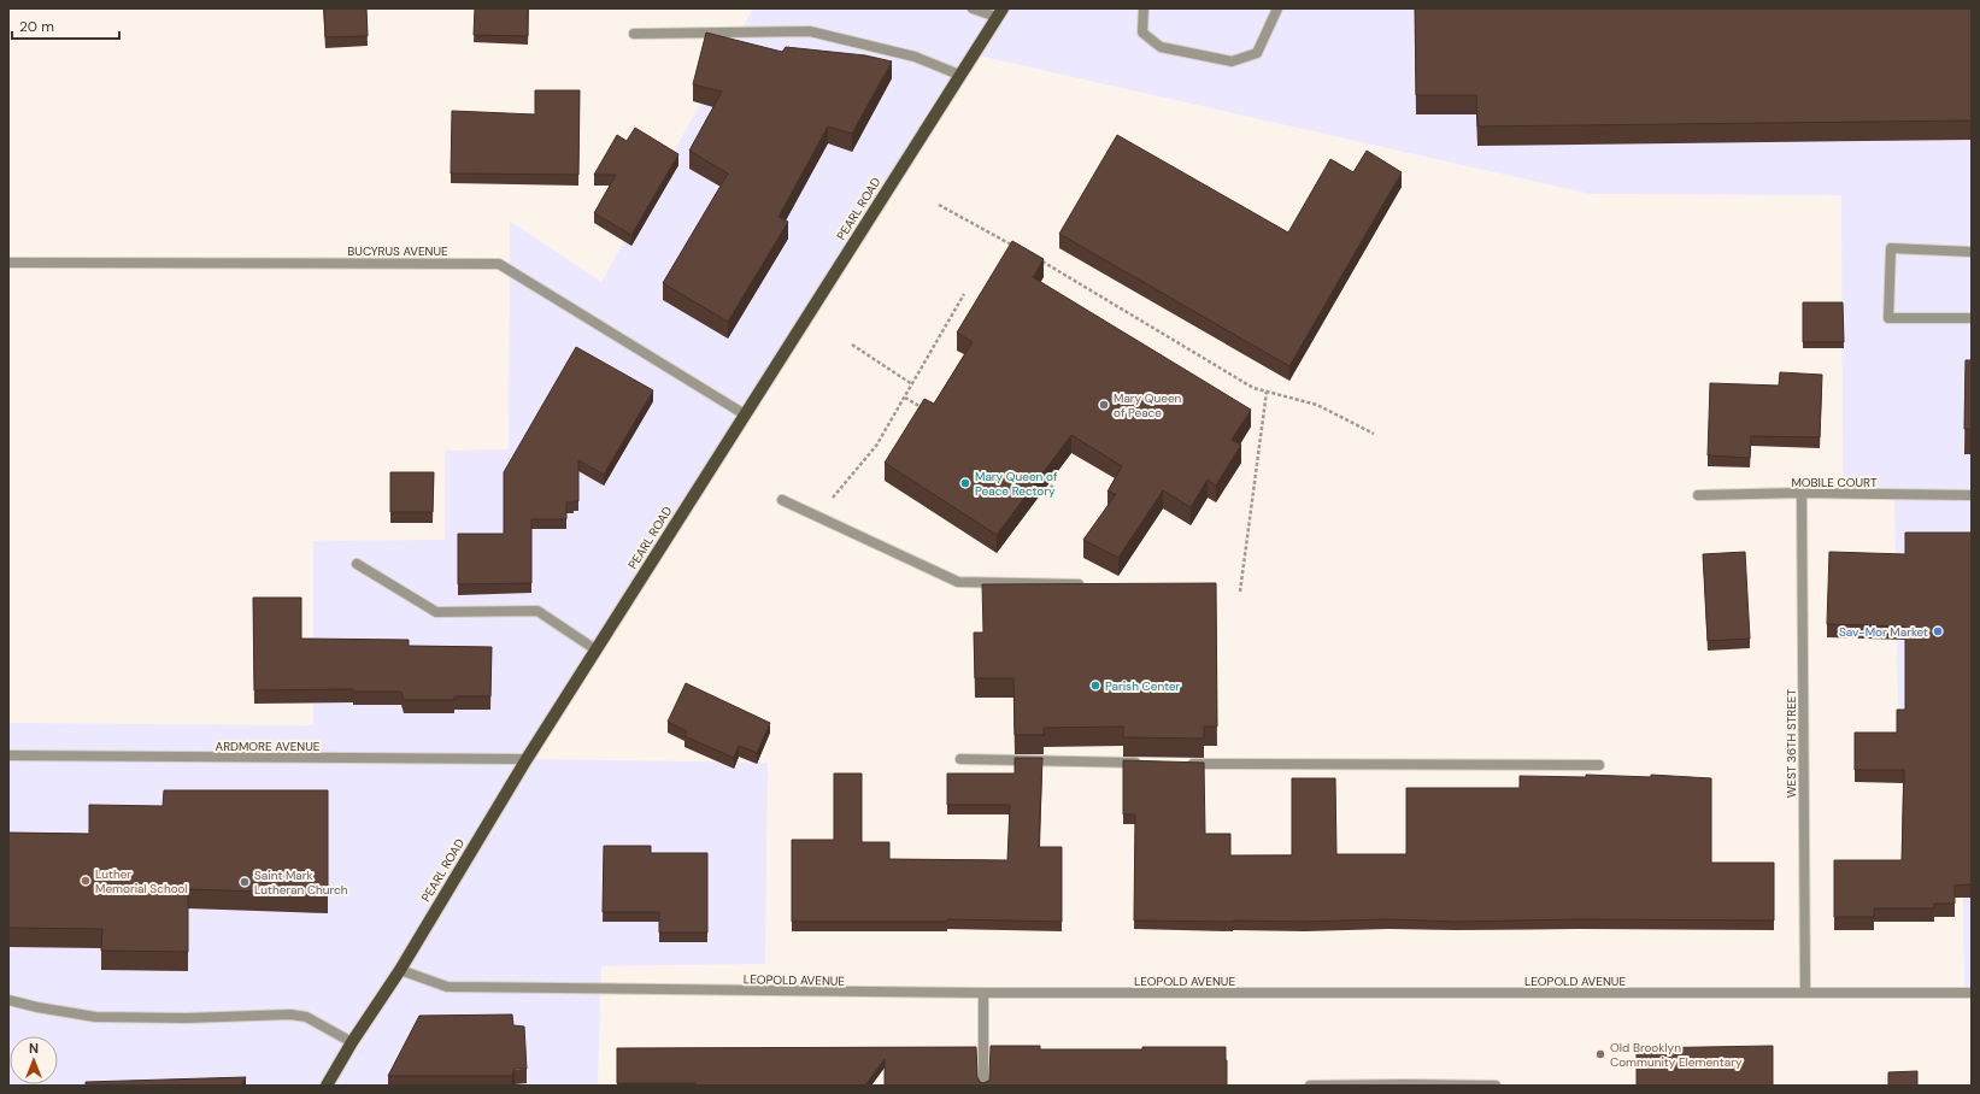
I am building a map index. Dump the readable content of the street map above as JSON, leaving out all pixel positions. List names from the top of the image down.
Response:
{
  "streets": {
    "main road": ["PEARL ROAD"],
    "street": [
      "BUCYRUS AVENUE",
      "MOBILE COURT",
      "WEST 36TH STREET",
      "ARDMORE AVENUE",
      "LEOPOLD AVENUE"
    ]
  },
  "crossings": [
    ["PEARL ROAD", "BUCYRUS AVENUE"],
    ["PEARL ROAD", "ARDMORE AVENUE"],
    ["PEARL ROAD", "LEOPOLD AVENUE"],
    ["MOBILE COURT", "WEST 36TH STREET"],
    ["WEST 36TH STREET", "LEOPOLD AVENUE"]
  ],
  "places": [
    "Mary Queen of Peace",
    "Mary Queen of Peace Rectory",
    "Sav-Mor Market",
    "Parish Center",
    "Luther Memorial School",
    "Saint Mark Lutheran Church",
    "Old Brooklyn Community Elementary"
  ],
  "scale_bar": "20 m",
  "north": "top"
}
